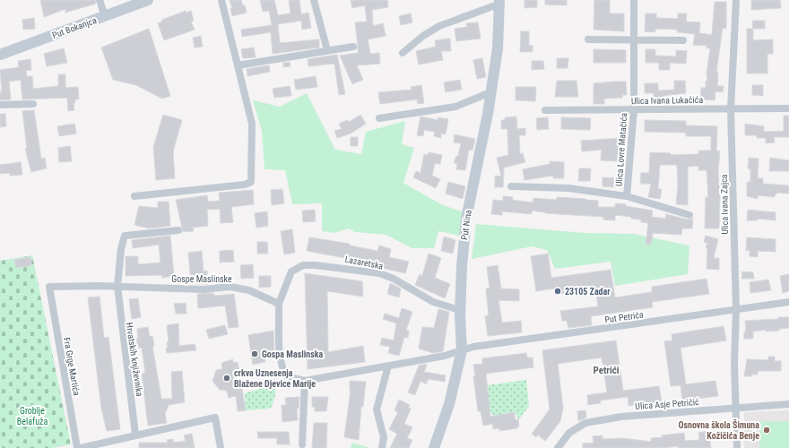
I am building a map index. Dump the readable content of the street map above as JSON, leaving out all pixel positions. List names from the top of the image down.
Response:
{
  "streets": {
    "main road": ["Put Bokanjca", "Put Nina"],
    "street": [
      "Ulica Ivana Lukačića",
      "Ulica Lovre Matačića",
      "Ulica Ivana Zajca",
      "Lazaretska",
      "Gospe Maslinske",
      "Put Petrića",
      "Hrvatskih književnika",
      "Fra Grge Martića",
      "Ulica Asje Petričić"
    ]
  },
  "crossings": [
    ["Ulica Ivana Lukačića", "Ulica Lovre Matačića"],
    ["Ulica Ivana Lukačića", "Ulica Ivana Zajca"],
    ["Ulica Ivana Zajca", "Put Petrića"],
    ["Ulica Ivana Zajca", "Ulica Asje Petričić"],
    ["Put Nina", "Lazaretska"],
    ["Put Nina", "Put Petrića"],
    ["Lazaretska", "Gospe Maslinske"],
    ["Gospe Maslinske", "Hrvatskih književnika"],
    ["Gospe Maslinske", "Fra Grge Martića"]
  ],
  "districts": ["Petrići"],
  "parks": ["Groblje Belafuža"],
  "places": [
    "23105 Zadar",
    "Gospa Maslinska",
    "crkva Uznesenja Blažene Djevice Marije",
    "Osnovna škola Šimuna Kožičića Benje"
  ]
}
